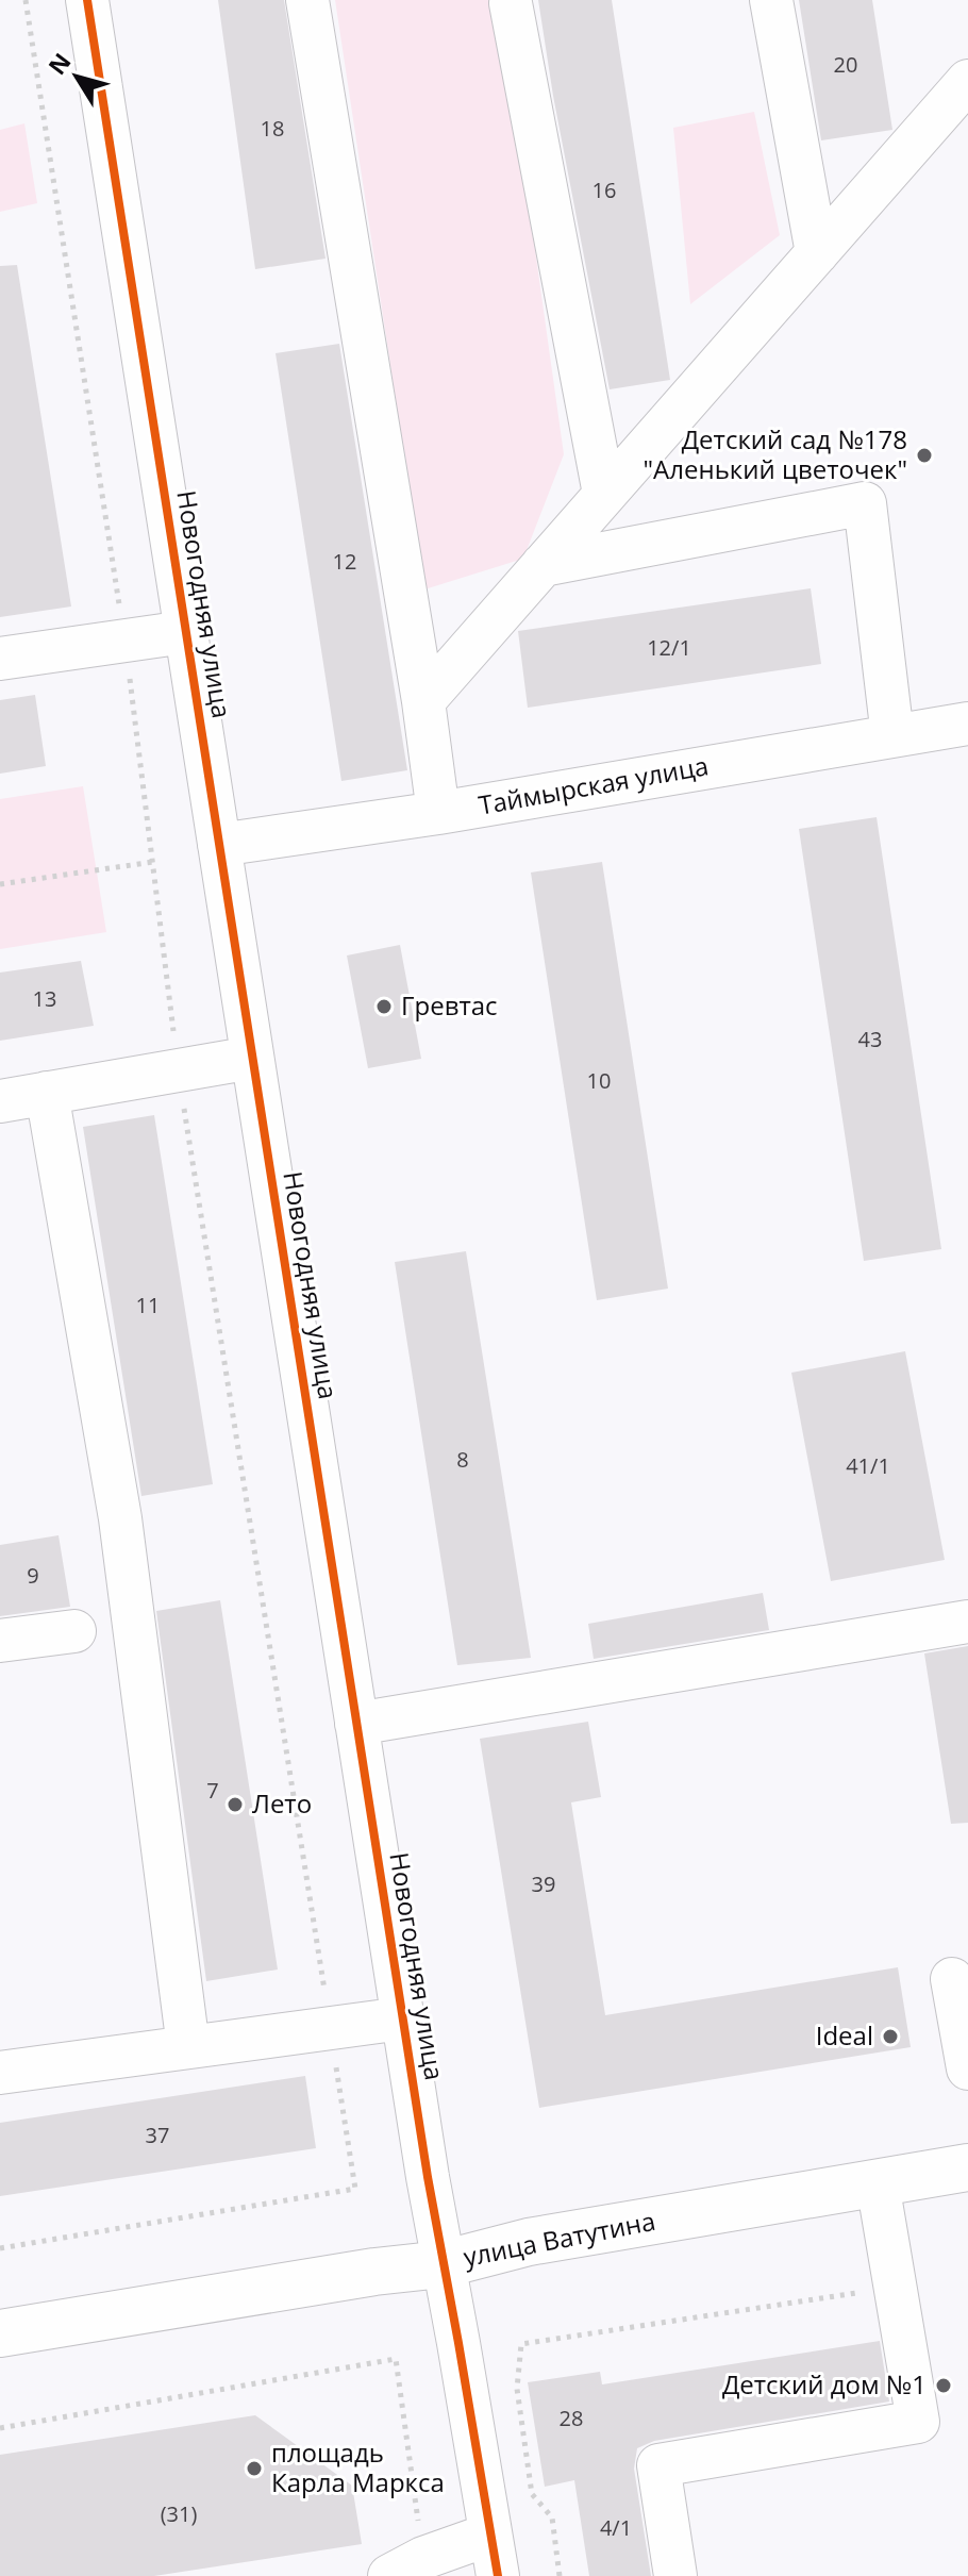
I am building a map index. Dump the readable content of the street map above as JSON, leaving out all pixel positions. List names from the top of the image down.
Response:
{
  "streets": {
    "main road": ["улица Ватутина"],
    "street": ["Новогодняя улица", "Таймырская улица"]
  },
  "crossings": [
    ["Новогодняя улица", "Таймырская улица"],
    ["Новогодняя улица", "улица Ватутина"]
  ],
  "places": [
    "Детский сад №178 \"Аленький цветочек\"",
    "Гревтас",
    "Лето",
    "Ideal",
    "Детский дом №1",
    "площадь Карла Маркса"
  ],
  "house_numbers": [
    "20",
    "18",
    "16",
    "12",
    "12/1",
    "13",
    "43",
    "10",
    "11",
    "8",
    "41/1",
    "9",
    "7",
    "39",
    "37",
    "28",
    "(31)",
    "4/1"
  ],
  "north": "top left"
}
